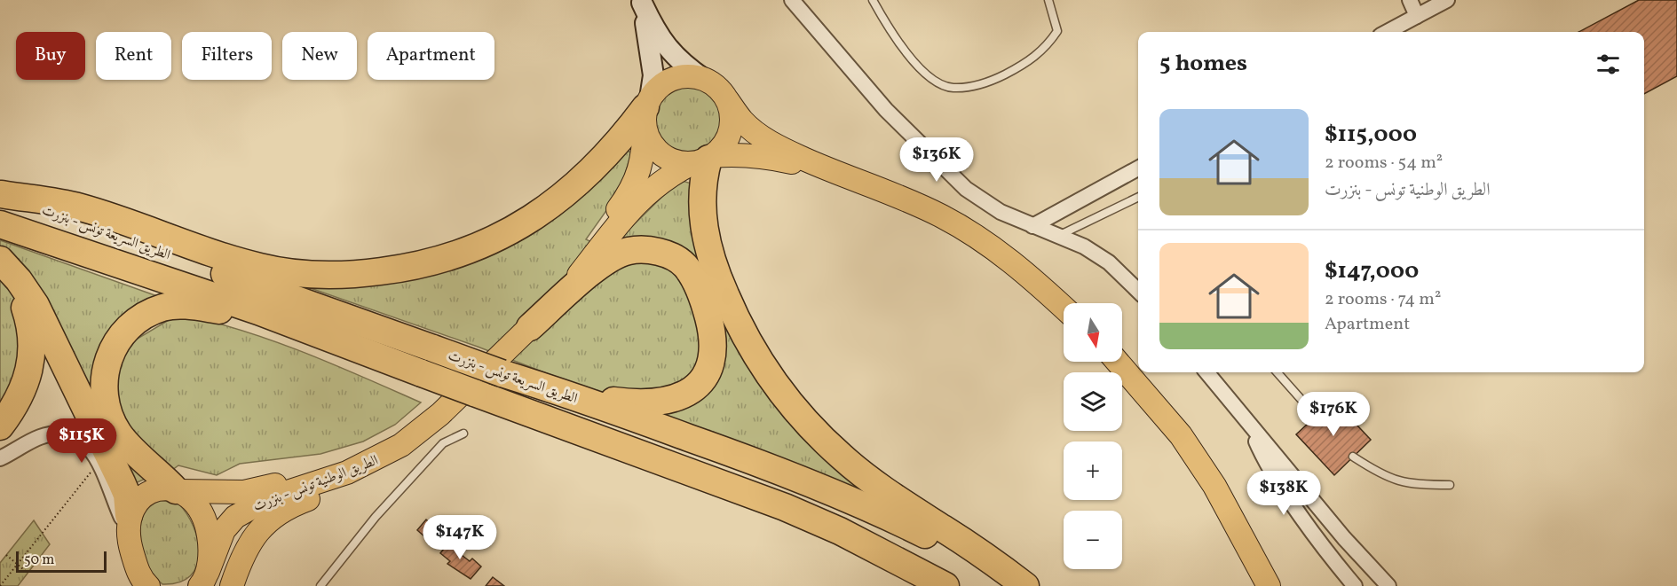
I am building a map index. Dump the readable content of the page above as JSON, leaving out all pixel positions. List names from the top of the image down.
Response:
{
  "streets": {
    "highway": ["الطريق السريعة تونس - بنزرت"],
    "main road": ["الطريق الوطنية تونس - بنزرت"]
  },
  "scale_bar": "50 m",
  "north": "bottom",
  "page": {
    "chip": [
      "Buy",
      "Rent",
      "Filters",
      "New",
      "Apartment"
    ],
    "heading": "5 homes",
    "list": [
      {
        "name": "$115,000",
        "note": "2 rooms · 54 m² · الطريق الوطنية تونس - بنزرت"
      },
      {
        "name": "$147,000",
        "note": "2 rooms · 74 m² · Apartment"
      }
    ],
    "price": [
      "$136K",
      "$176K",
      "$115K",
      "$138K",
      "$147K"
    ],
    "map_buttons": ["+", "−"],
    "scale": "50 m"
  }
}
